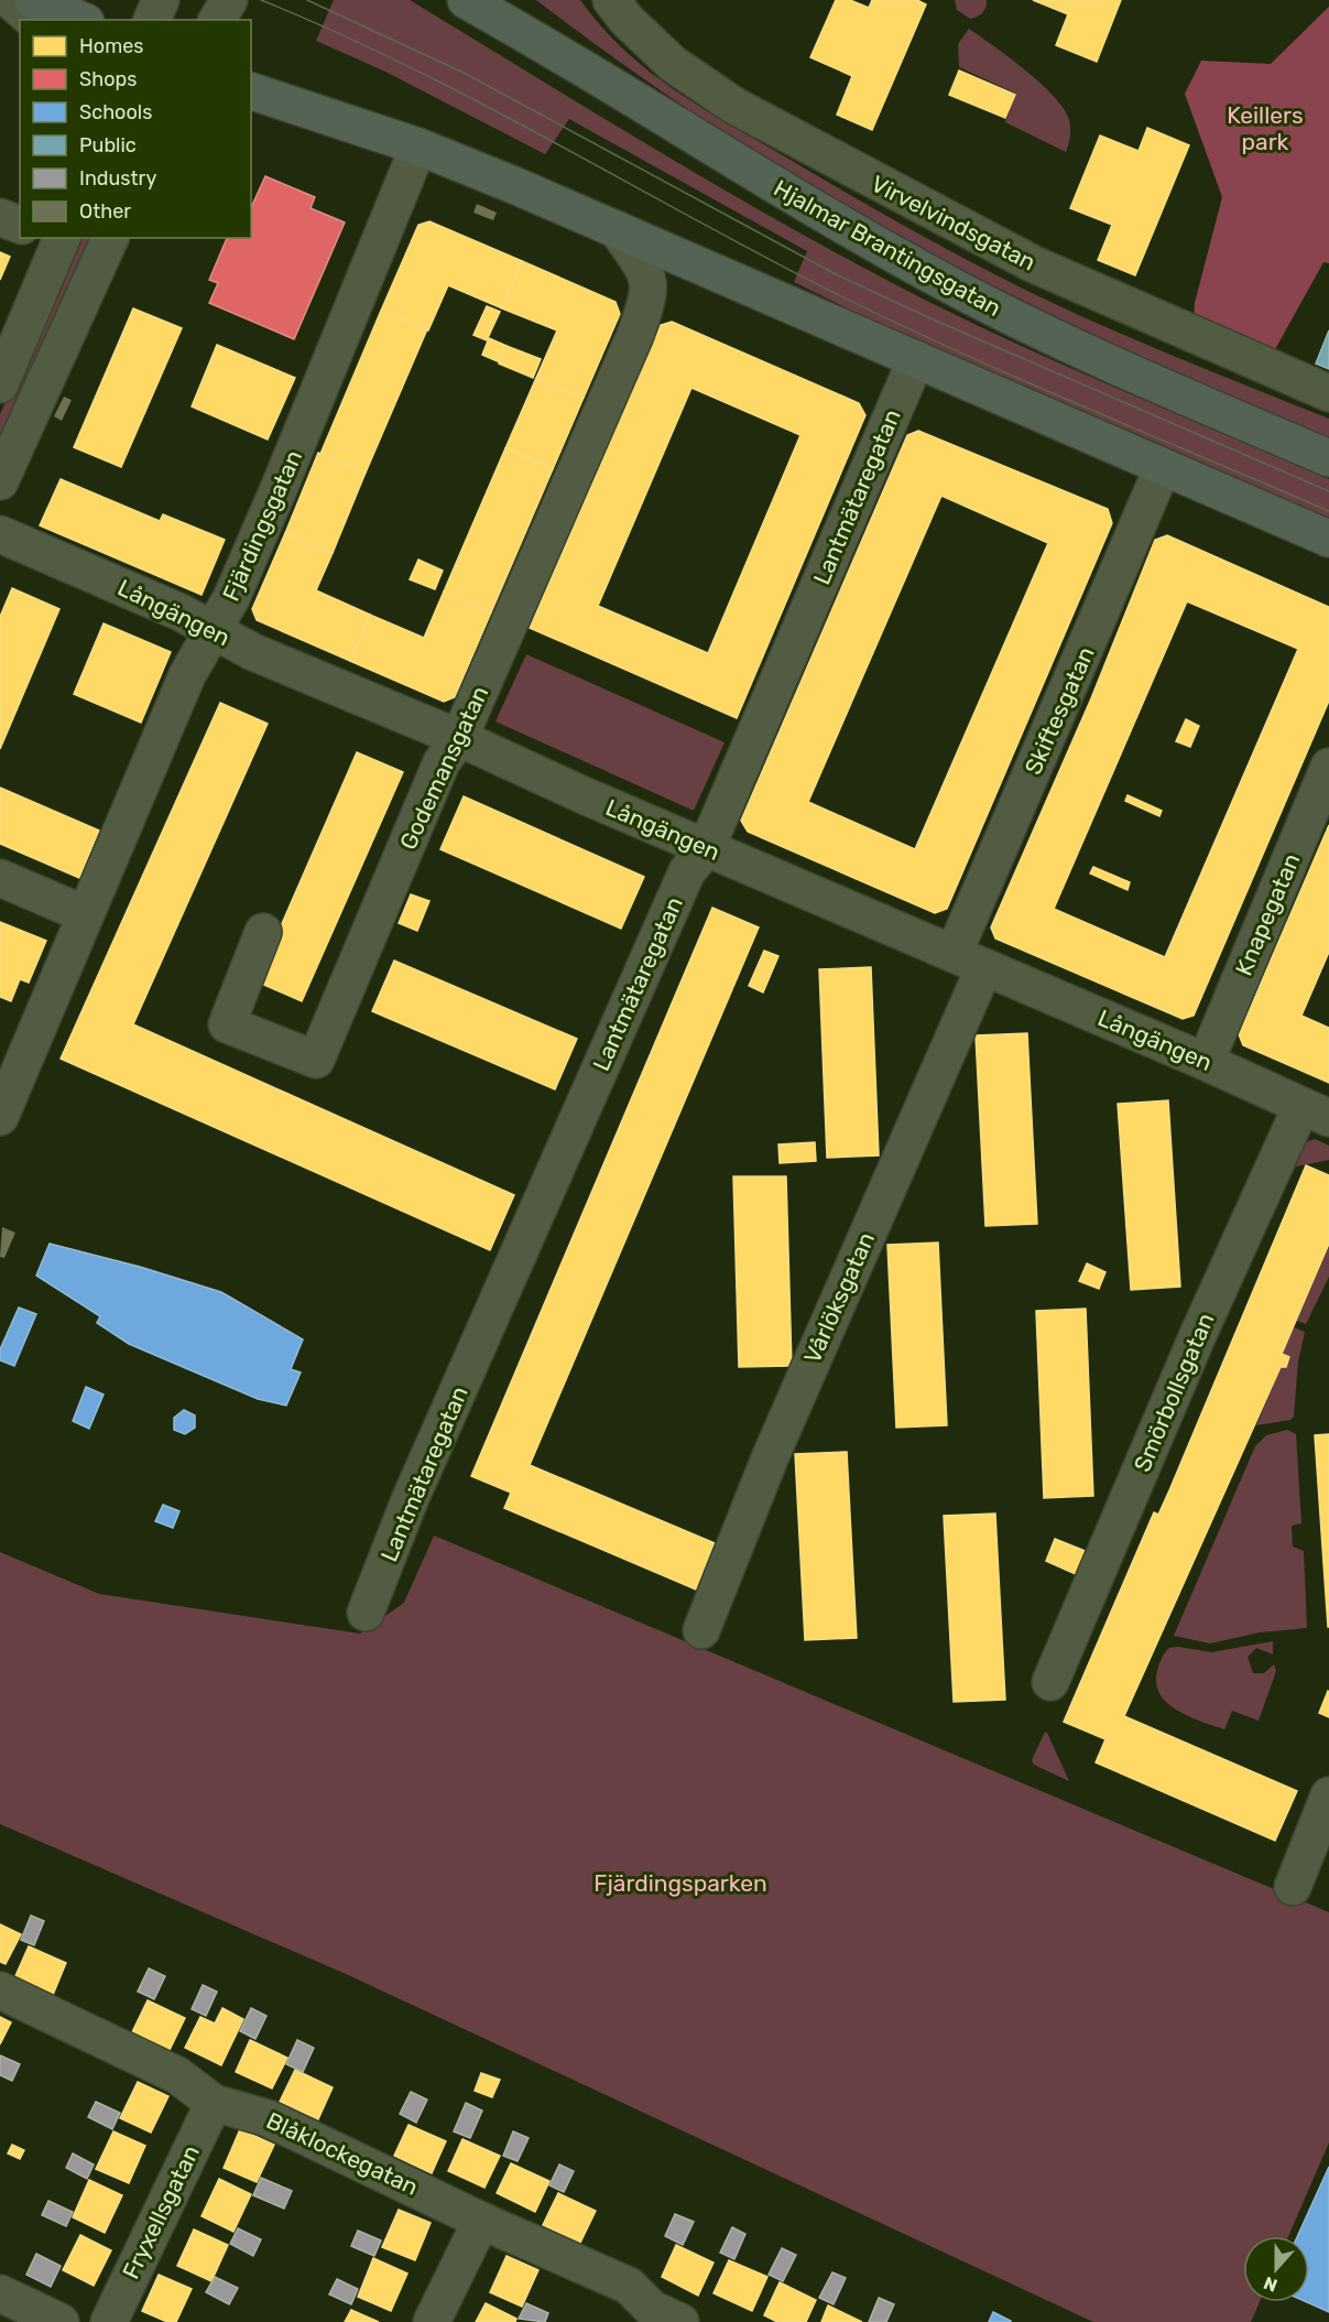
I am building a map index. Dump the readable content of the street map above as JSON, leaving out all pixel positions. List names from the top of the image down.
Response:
{
  "streets": {
    "main road": ["Hjalmar Brantingsgatan"],
    "street": [
      "Virvelvindsgatan",
      "Lantmätaregatan",
      "Fjärdingsgatan",
      "Långängen",
      "Skiftesgatan",
      "Godemansgatan",
      "Knapegatan",
      "Vårlöksgatan",
      "Smörbollsgatan",
      "Blåklockegatan",
      "Fryxellsgatan"
    ]
  },
  "crossings": [
    ["Lantmätaregatan", "Långängen"],
    ["Fjärdingsgatan", "Långängen"],
    ["Långängen", "Skiftesgatan"],
    ["Långängen", "Godemansgatan"],
    ["Långängen", "Knapegatan"],
    ["Långängen", "Vårlöksgatan"],
    ["Långängen", "Smörbollsgatan"],
    ["Skiftesgatan", "Vårlöksgatan"],
    ["Blåklockegatan", "Fryxellsgatan"]
  ],
  "parks": ["Keillers park", "Fjärdingsparken"],
  "legend": [
    "Homes",
    "Shops",
    "Schools",
    "Public",
    "Industry",
    "Other"
  ],
  "north": "bottom"
}
